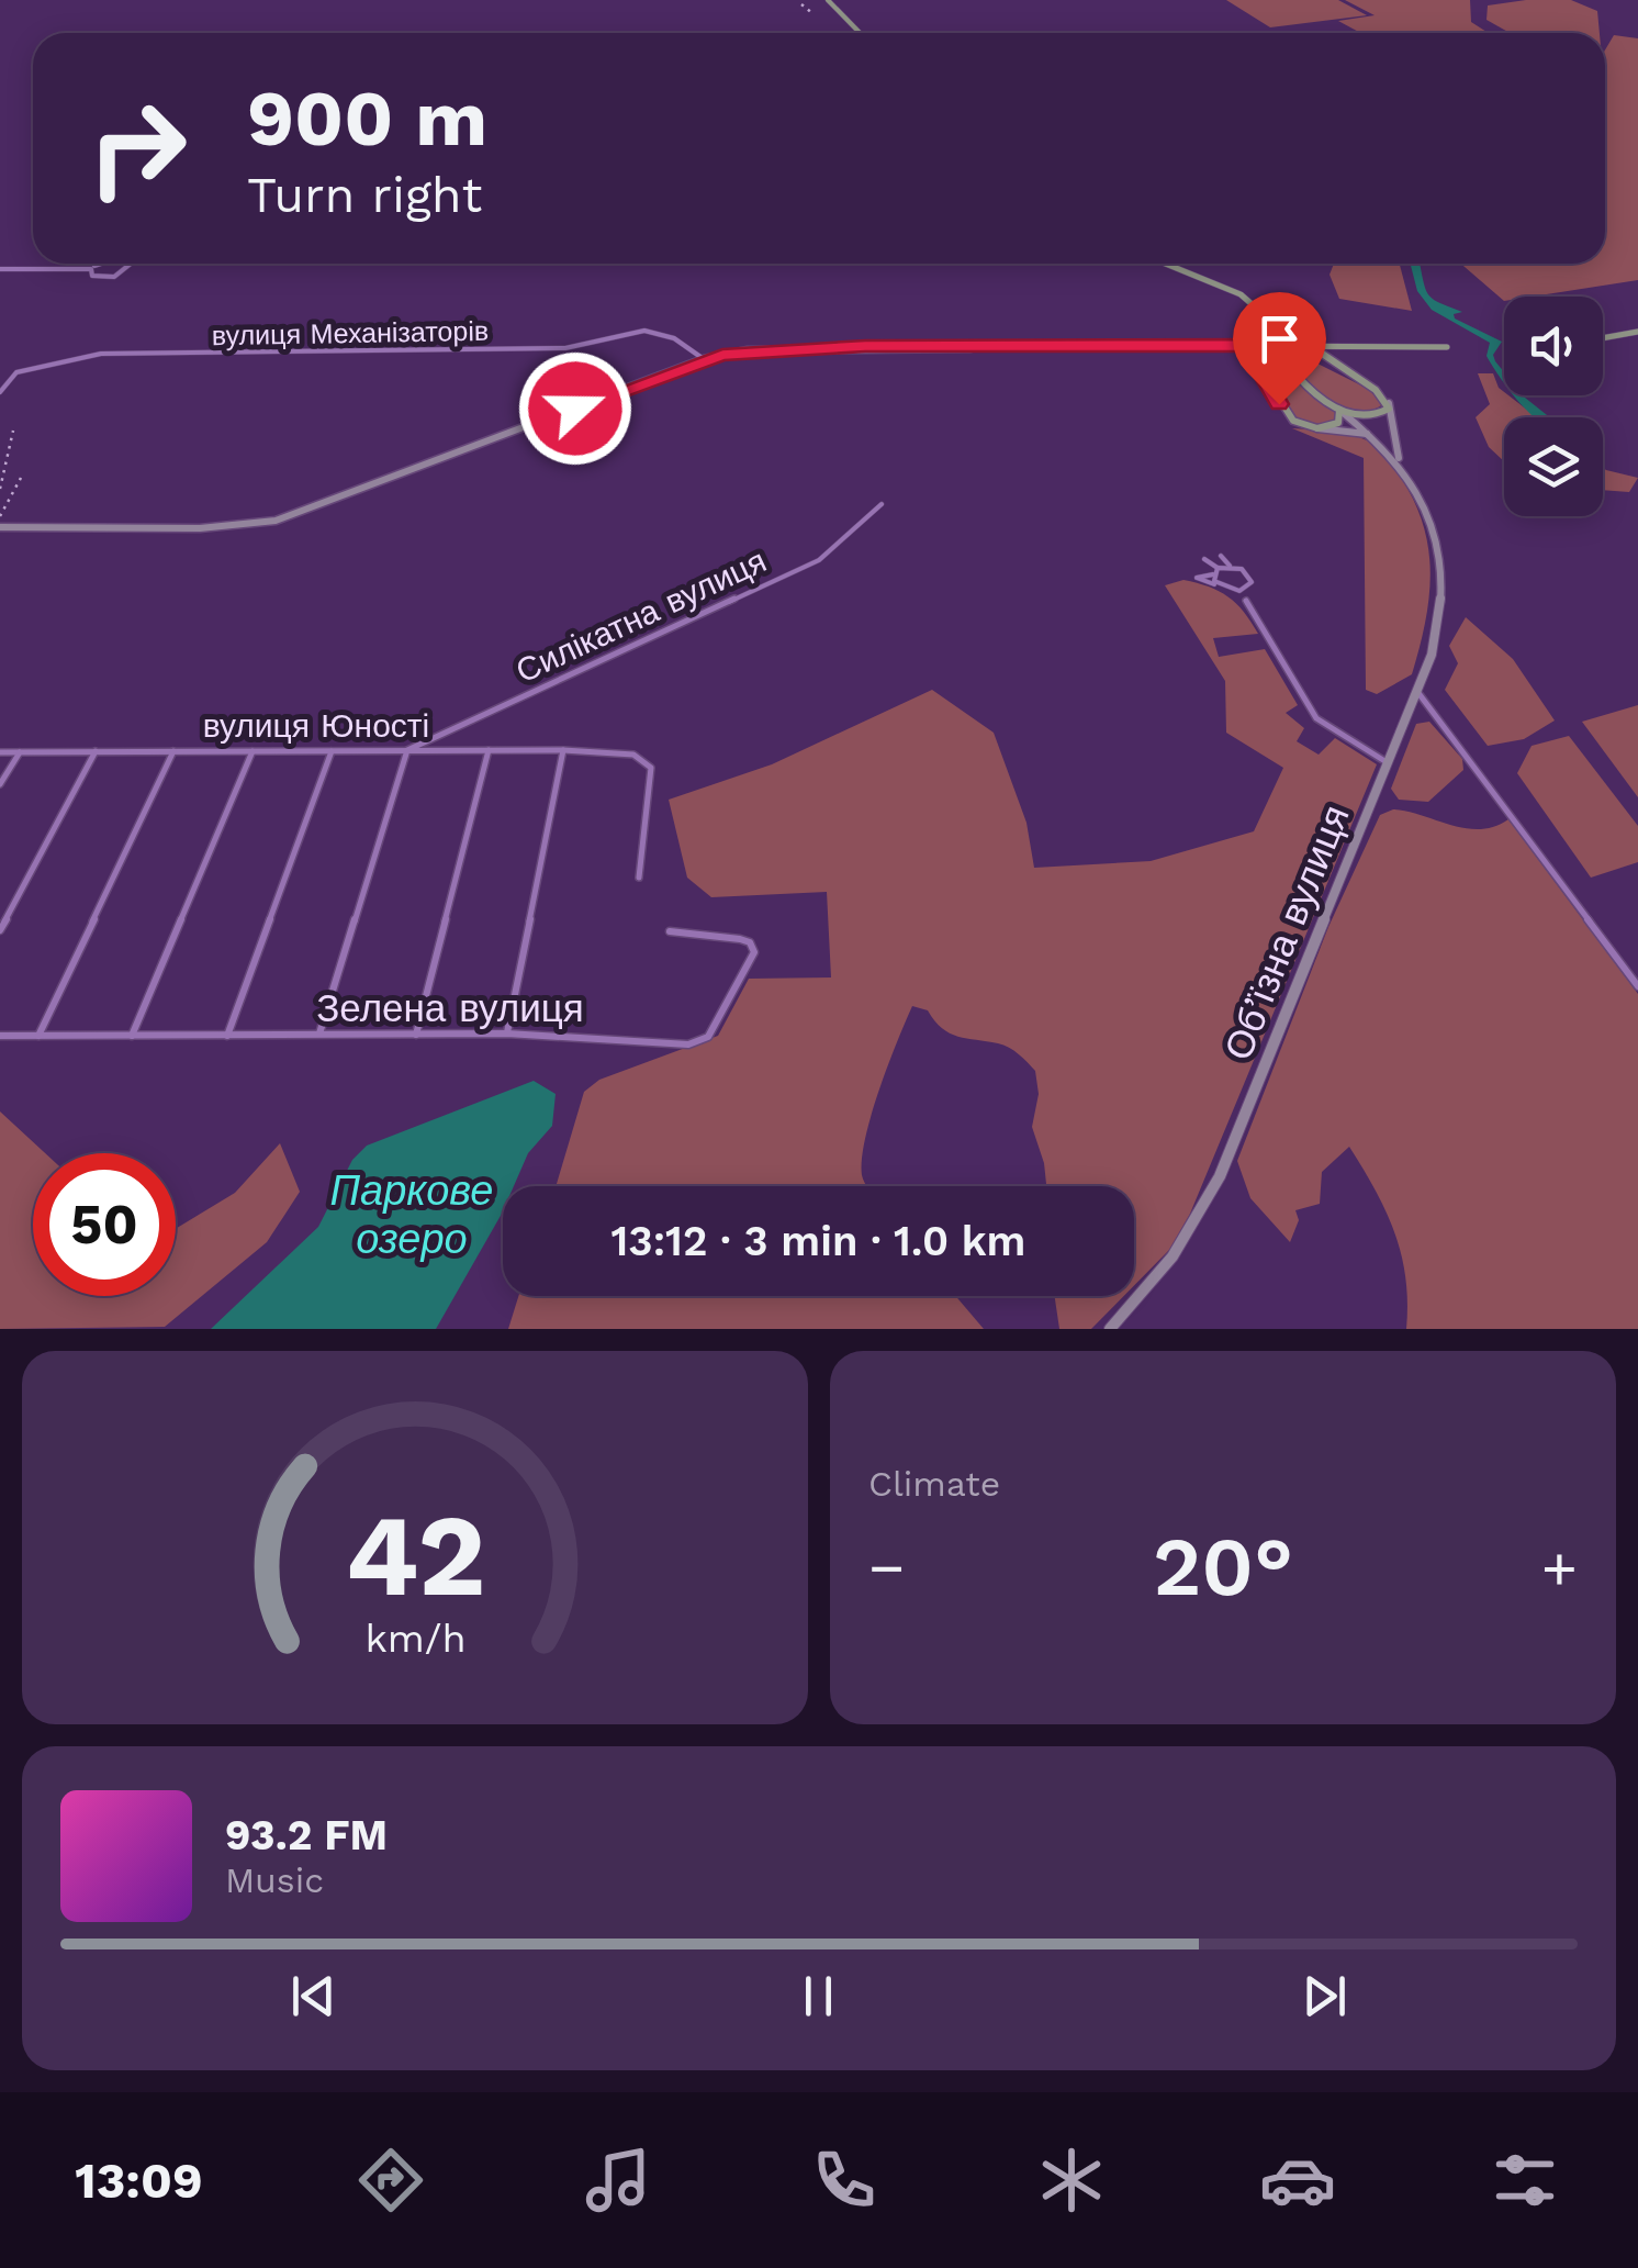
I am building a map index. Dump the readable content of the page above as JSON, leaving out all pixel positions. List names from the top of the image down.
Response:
{
  "streets": {
    "main road": ["Об’їзна вулиця"],
    "street": [
      "вулиця Механізаторів",
      "Силікатна вулиця",
      "вулиця Юності",
      "Зелена вулиця"
    ]
  },
  "crossings": [
    ["Силікатна вулиця", "вулиця Юності"]
  ],
  "water": ["Паркове озеро"],
  "page": {
    "turn": ["900 m", "Turn right"],
    "limit": "50",
    "trip": "13:12 · 3 min · 1.0 km",
    "tile": "Climate",
    "heat": ["−", "20°", "+"],
    "song": ["93.2 FM", "Music"],
    "tabs": "13:09",
    "gauge": ["42", "km/h"]
  }
}
